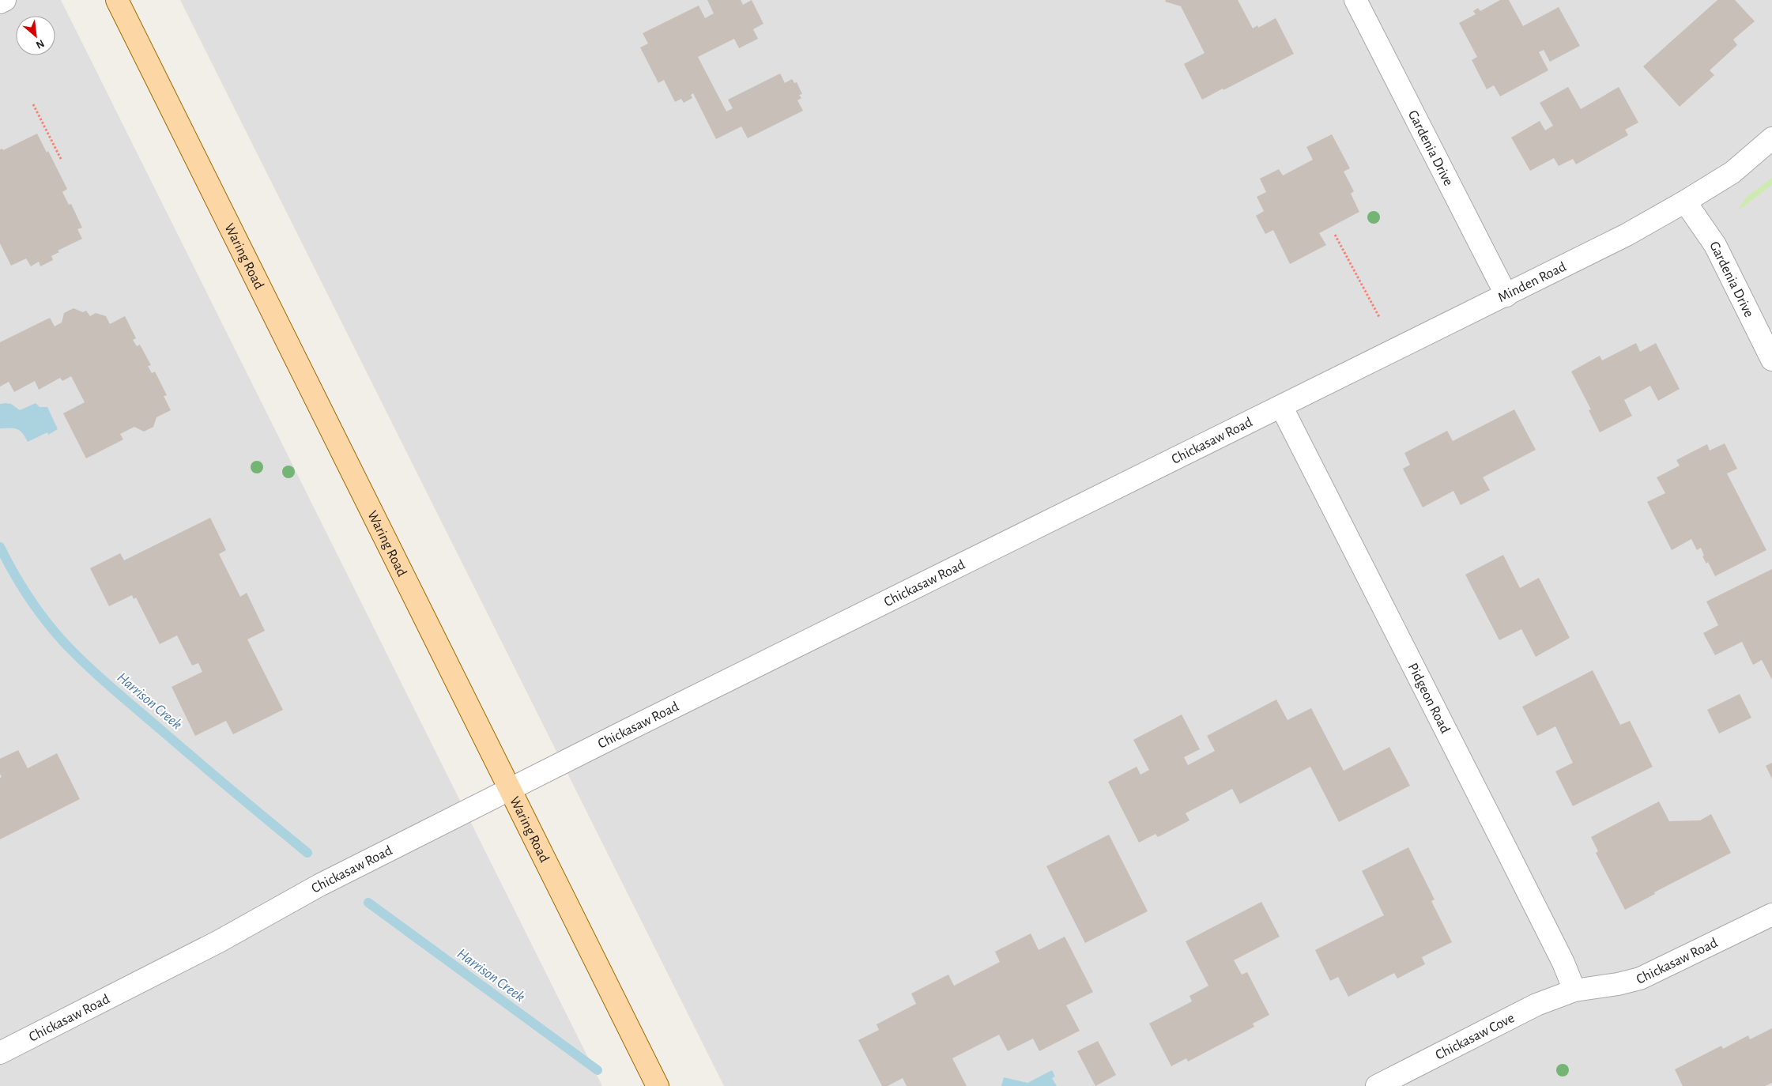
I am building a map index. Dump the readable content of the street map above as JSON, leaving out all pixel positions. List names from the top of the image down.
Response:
{
  "streets": {
    "main road": ["Waring Road"],
    "street": [
      "Gardenia Drive",
      "Minden Road",
      "Chickasaw Road",
      "Pidgeon Road",
      "Chickasaw Cove"
    ]
  },
  "crossings": [
    ["Gardenia Drive", "Minden Road"],
    ["Waring Road", "Chickasaw Road"],
    ["Minden Road", "Chickasaw Road"],
    ["Minden Road", "Pidgeon Road"],
    ["Chickasaw Road", "Pidgeon Road"],
    ["Chickasaw Road", "Chickasaw Cove"],
    ["Pidgeon Road", "Chickasaw Cove"]
  ],
  "water": ["Harrison Creek"],
  "north": "bottom right"
}
